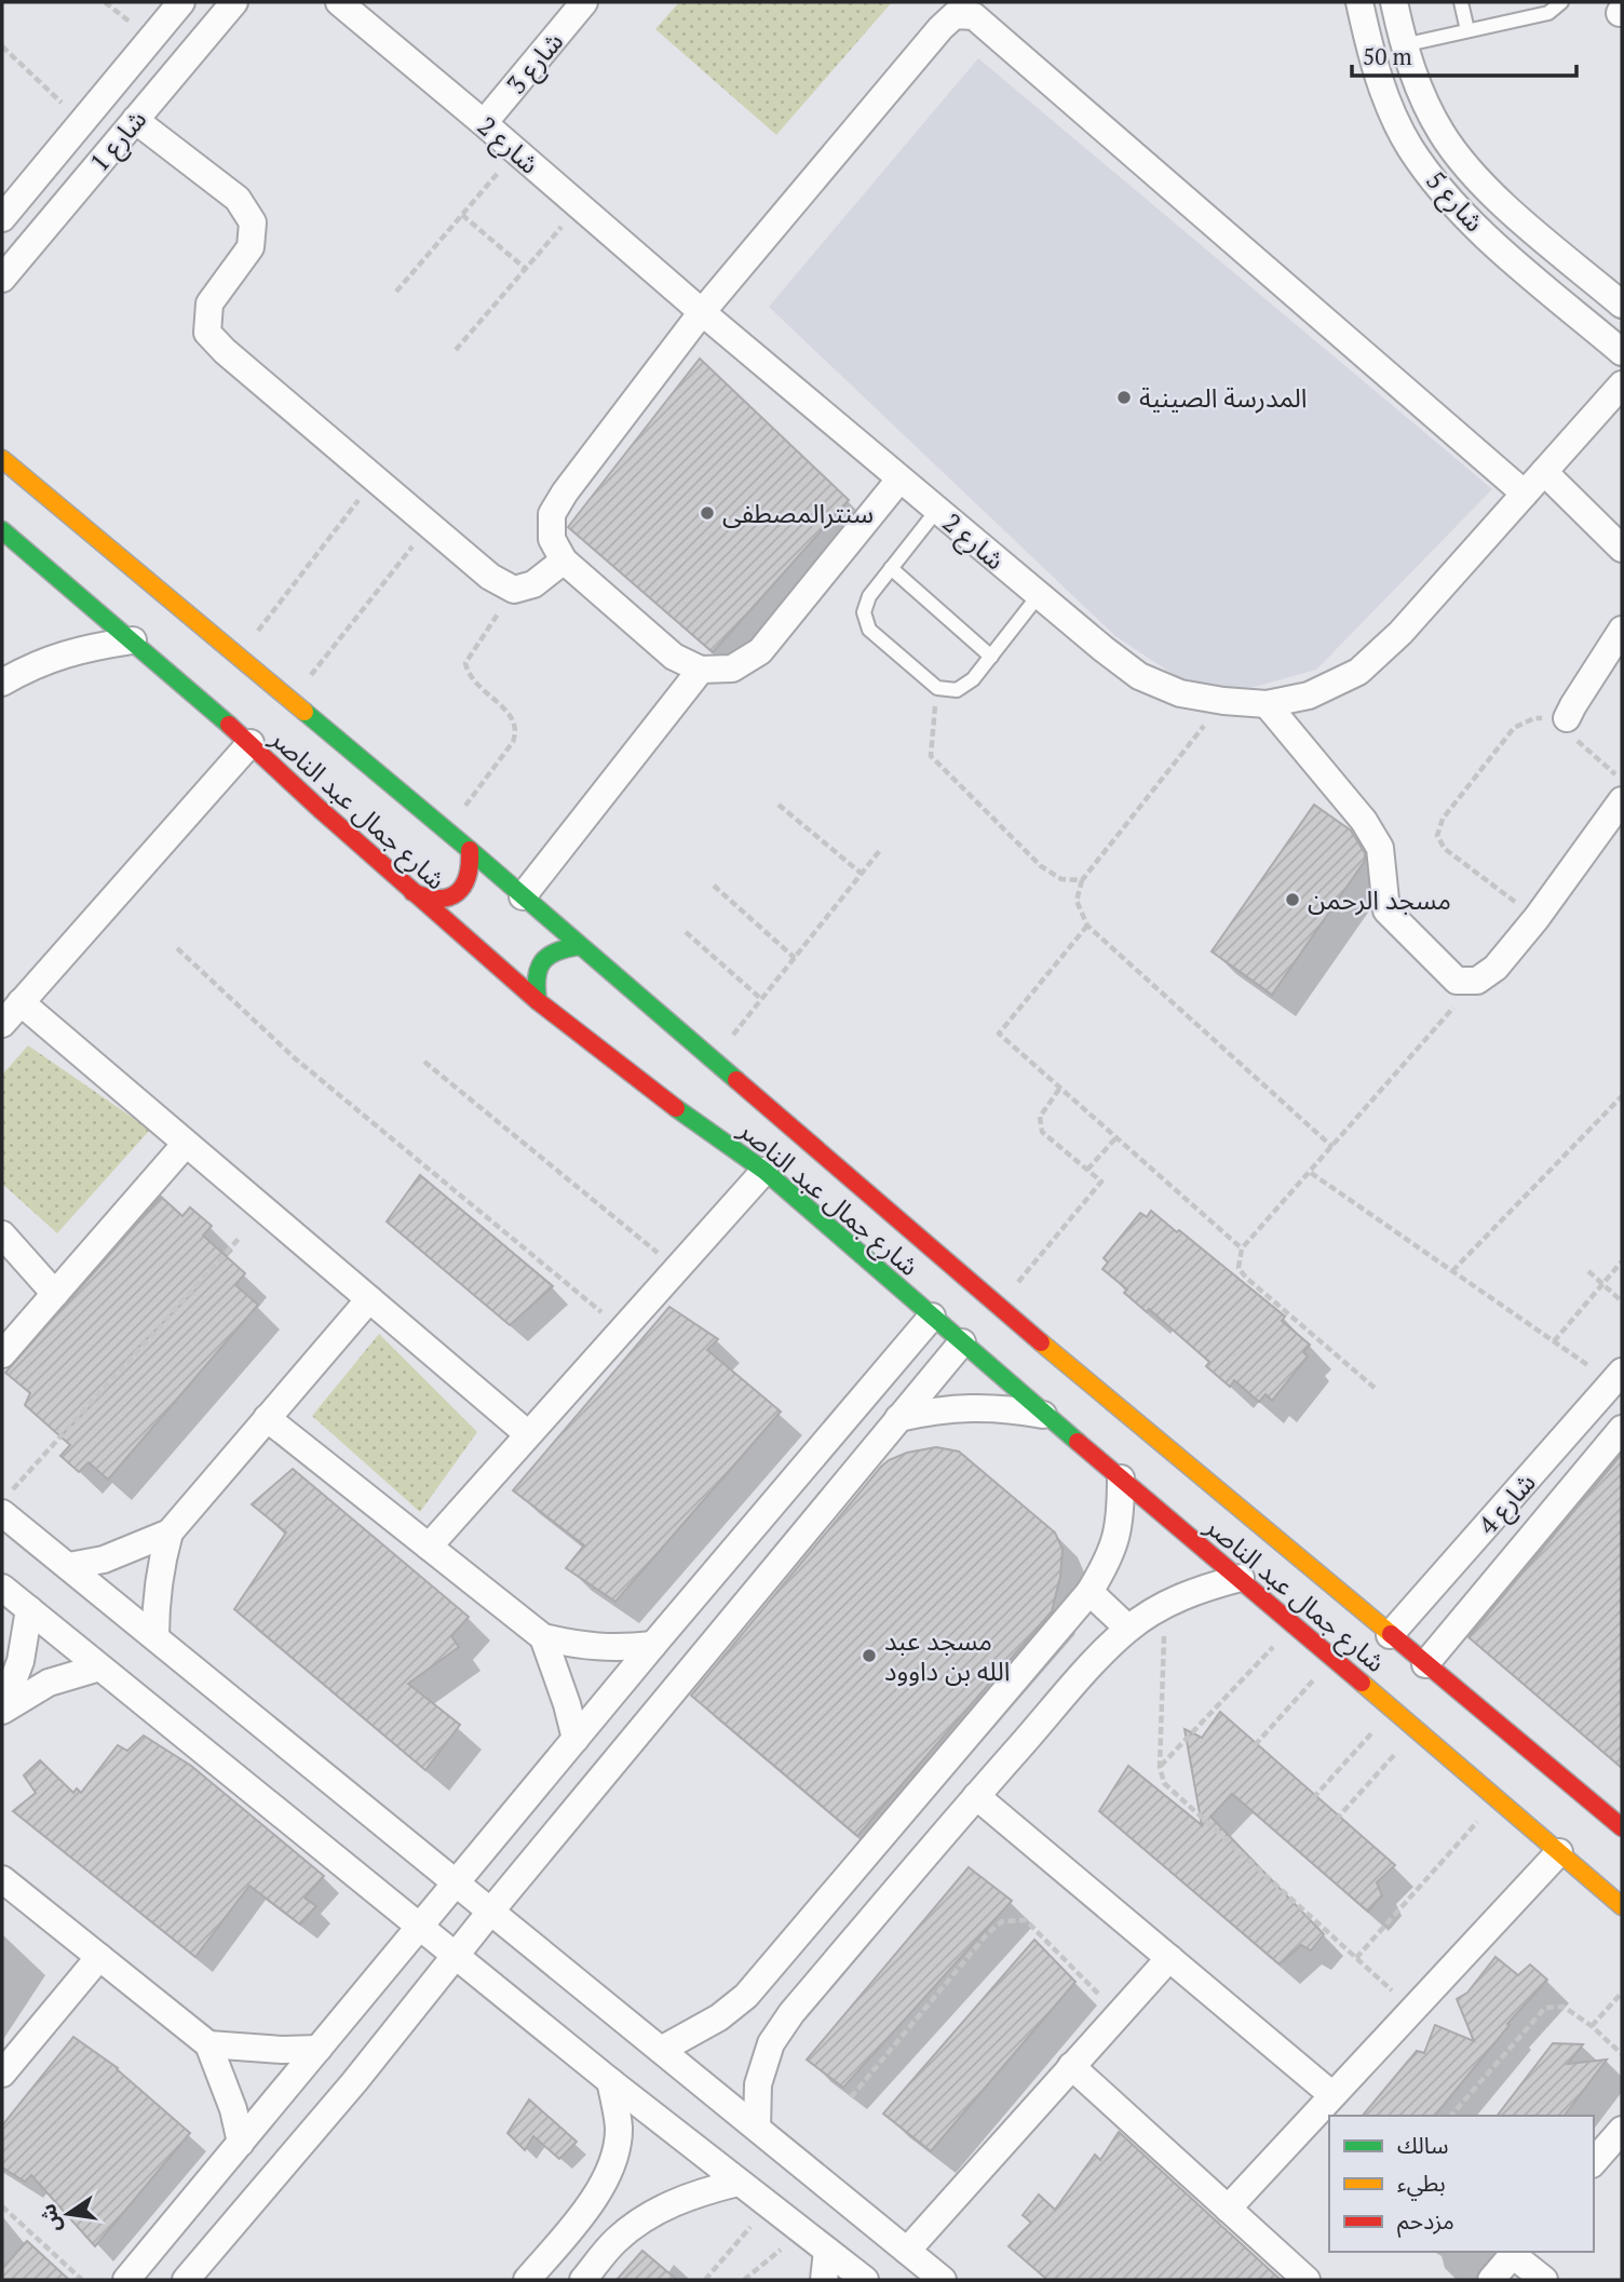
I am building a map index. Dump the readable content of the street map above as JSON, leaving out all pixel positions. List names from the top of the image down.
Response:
{
  "streets": {
    "main road": ["شارع جمال عبد الناصر"],
    "street": [
      "شارع 3",
      "شارع 1",
      "شارع 2",
      "شارع 5",
      "شارع 4"
    ]
  },
  "crossings": [
    ["شارع 3", "شارع 2"],
    ["شارع جمال عبد الناصر", "شارع 4"]
  ],
  "places": [
    "المدرسة الصينية",
    "سنترالمصطفى",
    "مسجد الرحمن",
    "مسجد عبد الله بن داوود"
  ],
  "legend": ["سالك", "بطيء", "مزدحم"],
  "scale_bar": "50 m",
  "north": "left"
}
